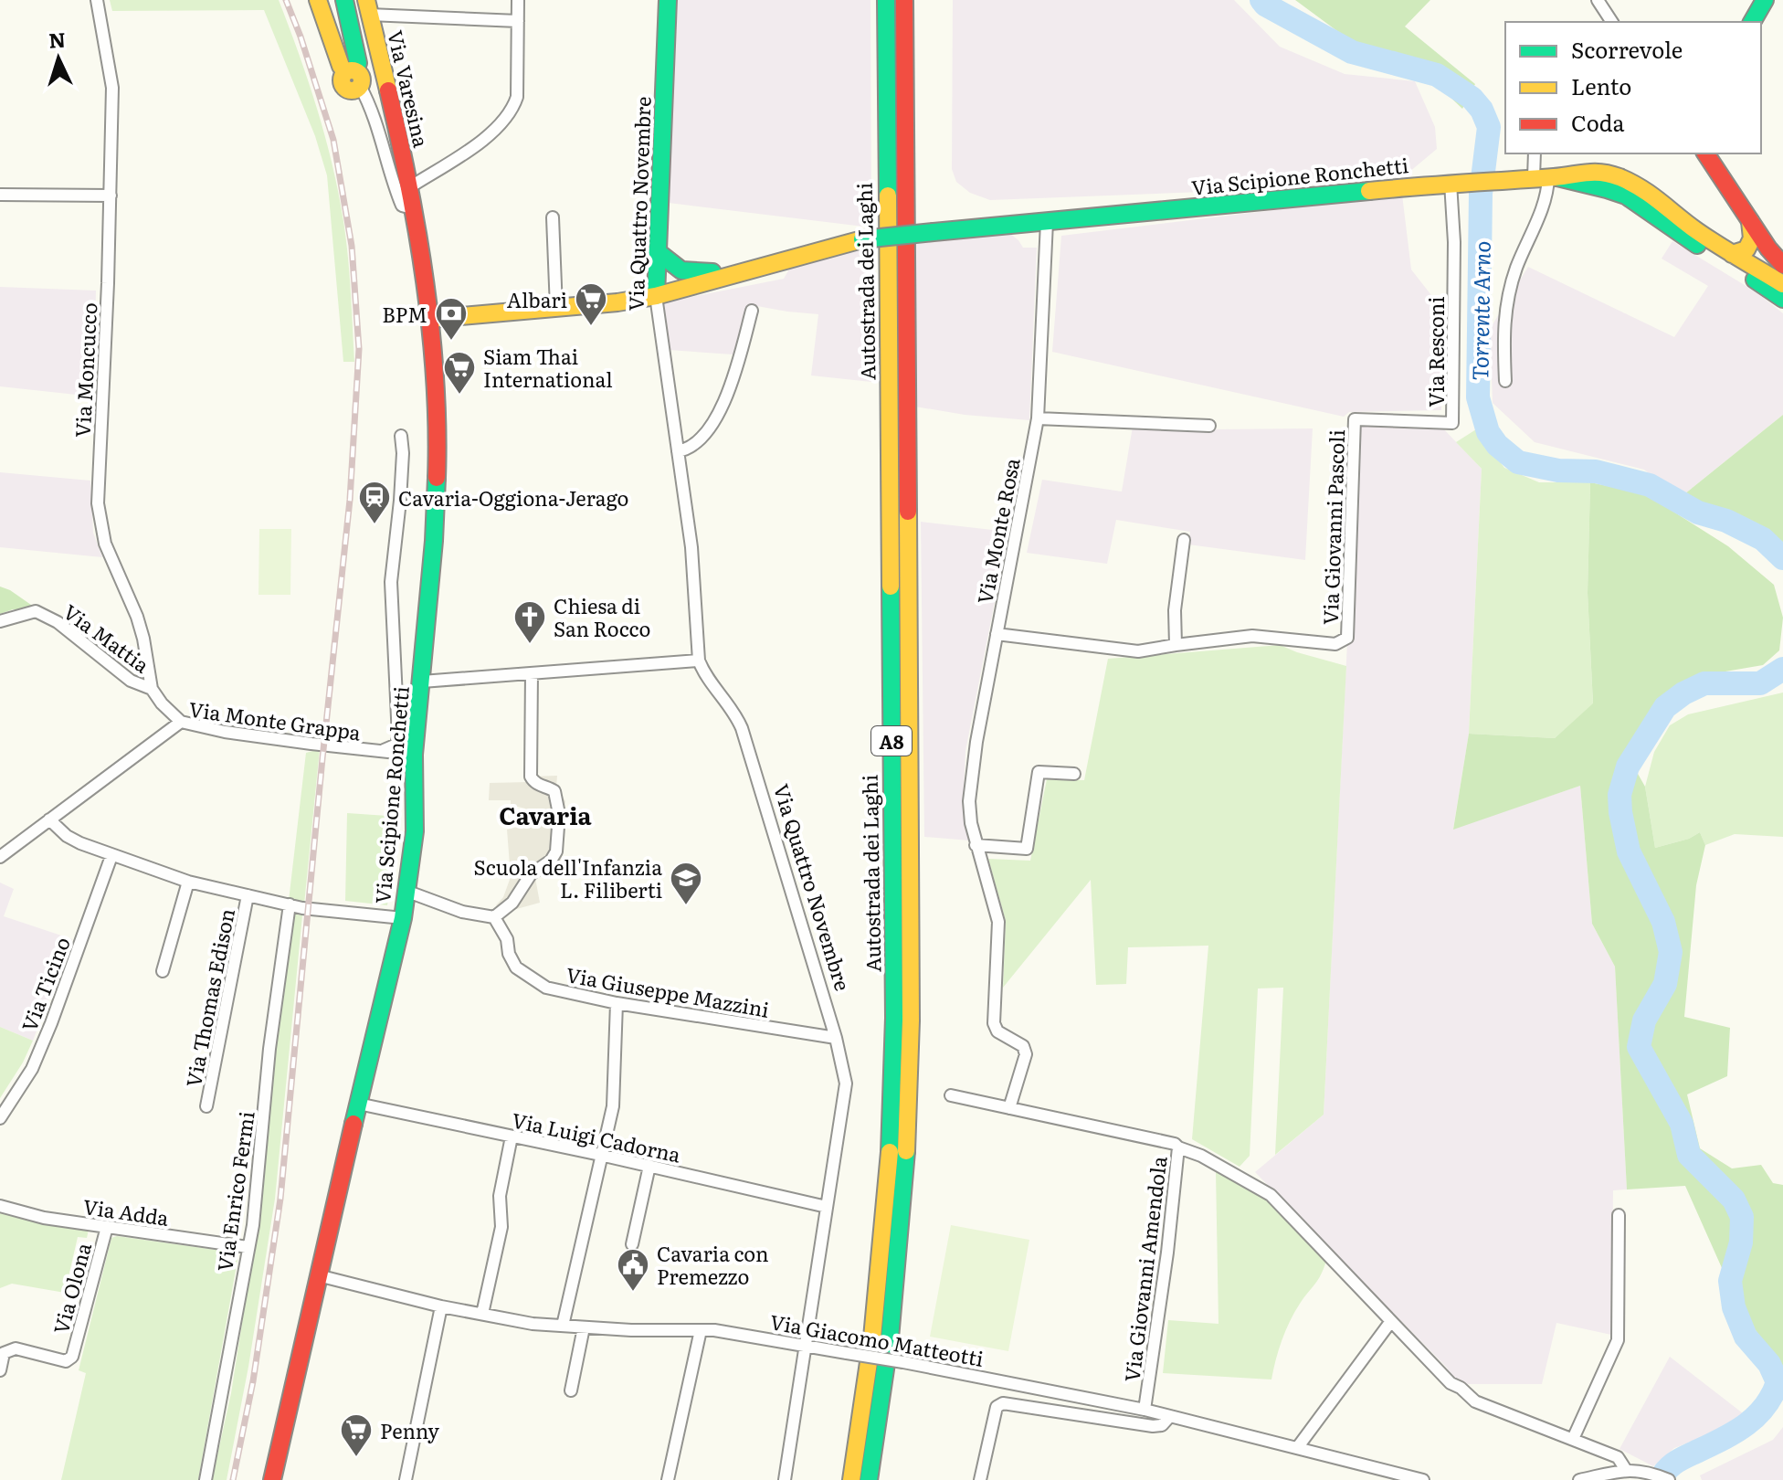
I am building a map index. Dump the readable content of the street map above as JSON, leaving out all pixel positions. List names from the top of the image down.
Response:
{
  "streets": {
    "main road": [
      "Via Varesina",
      "Via Scipione Ronchetti",
      "Via Quattro Novembre",
      "Autostrada dei Laghi",
      "A8"
    ],
    "street": [
      "Via Resconi",
      "Via Moncucco",
      "Via Giovanni Pascoli",
      "Via Monte Rosa",
      "Via Mattia",
      "Via Monte Grappa",
      "Via Ticino",
      "Via Giuseppe Mazzini",
      "Via Thomas Edison",
      "Via Luigi Cadorna",
      "Via Enrico Fermi",
      "Via Adda",
      "Via Giovanni Amendola",
      "Via Olona",
      "Via Giacomo Matteotti"
    ]
  },
  "crossings": [
    ["Via Varesina", "Via Scipione Ronchetti"],
    ["Via Scipione Ronchetti", "Via Resconi"],
    ["Via Scipione Ronchetti", "Via Monte Rosa"],
    ["Via Scipione Ronchetti", "Via Monte Grappa"],
    ["Via Scipione Ronchetti", "Via Luigi Cadorna"],
    ["Via Scipione Ronchetti", "Via Giacomo Matteotti"],
    ["Via Quattro Novembre", "Via Giuseppe Mazzini"],
    ["Via Quattro Novembre", "Via Luigi Cadorna"],
    ["Via Quattro Novembre", "Via Giacomo Matteotti"],
    ["Via Resconi", "Via Giovanni Pascoli"],
    ["Via Moncucco", "Via Mattia"],
    ["Via Giovanni Pascoli", "Via Monte Rosa"],
    ["Via Monte Rosa", "Via Giovanni Amendola"],
    ["Via Enrico Fermi", "Via Adda"],
    ["Via Adda", "Via Olona"],
    ["Via Giovanni Amendola", "Via Giacomo Matteotti"]
  ],
  "districts": ["Cavaria"],
  "water": ["Torrente Arno"],
  "places": {
    "supermarket": ["Albari", "Siam Thai International", "Penny"],
    "bank": ["BPM"],
    "station": ["Cavaria-Oggiona-Jerago"],
    "church": ["Chiesa di San Rocco"],
    "school or university": ["Scuola dell'Infanzia L. Filiberti"],
    "public building": ["Cavaria con Premezzo"]
  },
  "legend": ["Scorrevole", "Lento", "Coda"],
  "north": "top"
}
